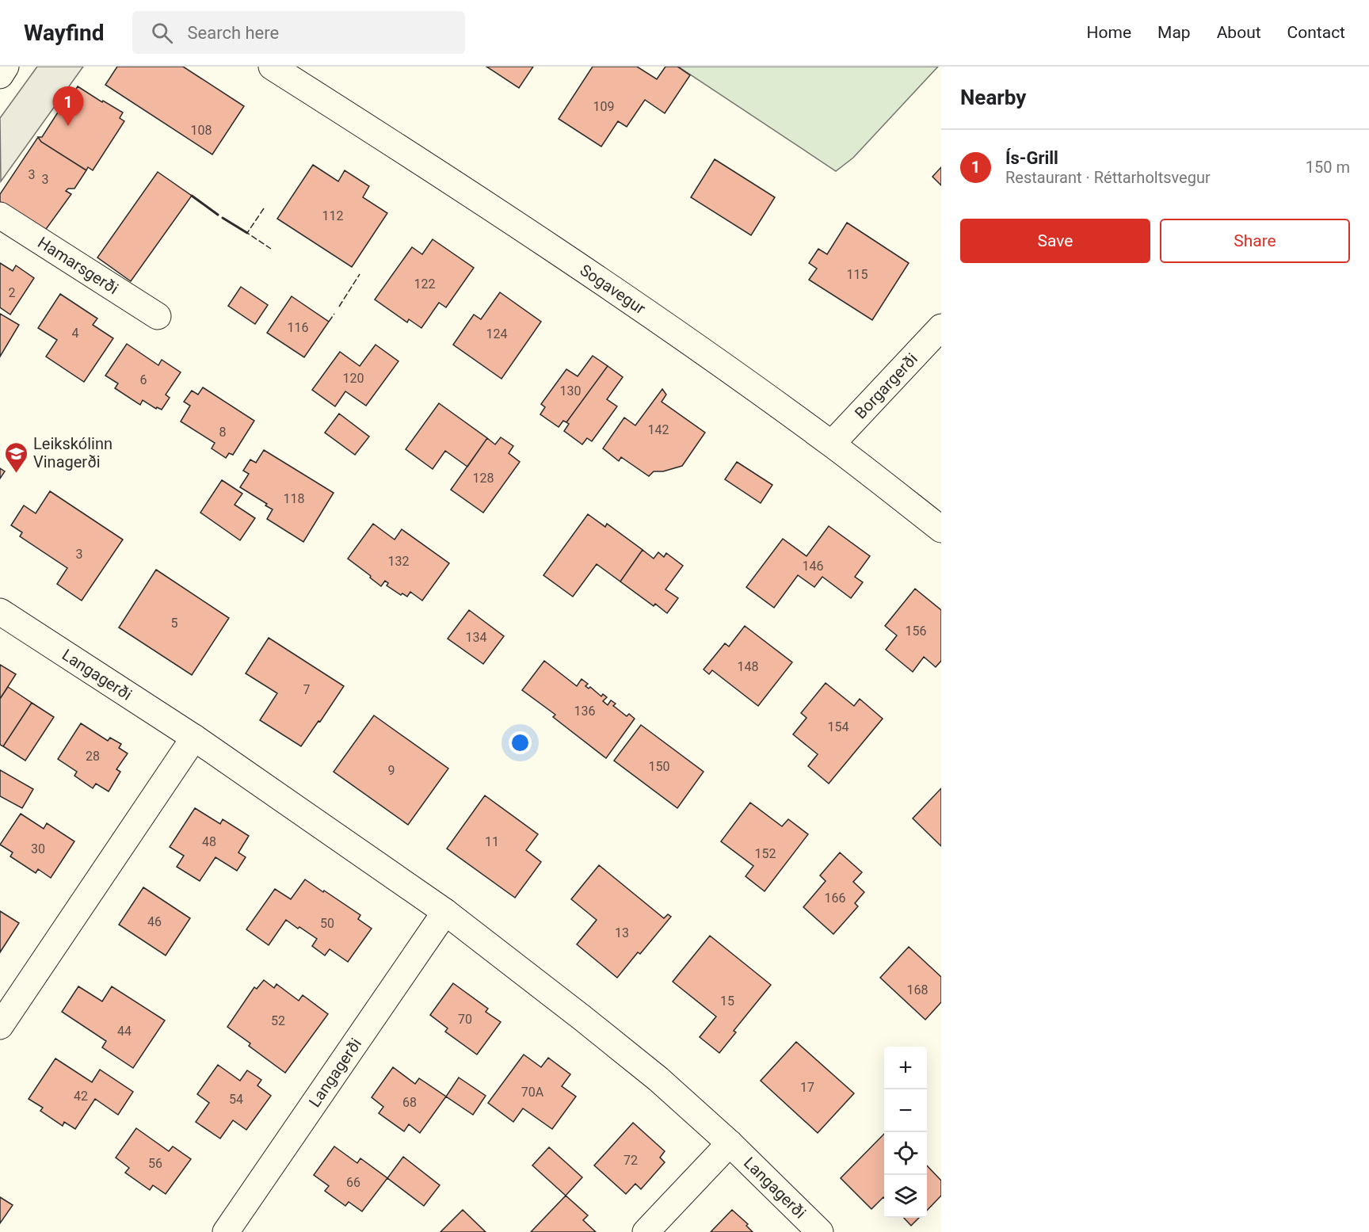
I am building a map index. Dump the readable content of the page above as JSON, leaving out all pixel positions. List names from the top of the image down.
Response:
{
  "streets": {
    "street": [
      "Hamarsgerði",
      "Sogavegur",
      "Borgargerði",
      "Langagerði"
    ]
  },
  "crossings": [
    ["Sogavegur", "Borgargerði"]
  ],
  "places": {
    "school or university": ["Leikskólinn Vinagerði"]
  },
  "house_numbers": [
    "109",
    "108",
    "3",
    "3",
    "112",
    "115",
    "122",
    "2",
    "116",
    "4",
    "124",
    "120",
    "6",
    "130",
    "142",
    "8",
    "128",
    "118",
    "3",
    "132",
    "146",
    "5",
    "156",
    "134",
    "148",
    "7",
    "136",
    "154",
    "28",
    "150",
    "9",
    "48",
    "11",
    "30",
    "152",
    "166",
    "46",
    "50",
    "13",
    "168",
    "15",
    "70",
    "52",
    "44",
    "17",
    "70A",
    "42",
    "54",
    "68",
    "72",
    "56",
    "66"
  ],
  "page": {
    "header": "Wayfind",
    "search": "Search here",
    "nav": [
      "Home",
      "Map",
      "About",
      "Contact"
    ],
    "heading": "Nearby",
    "pins": "1",
    "list": [
      {
        "mark": "1",
        "name": "Ís-Grill",
        "note": "Restaurant · Réttarholtsvegur",
        "value": "150 m"
      }
    ],
    "buttons": ["Save", "Share"],
    "map_buttons": ["+", "−"]
  }
}
